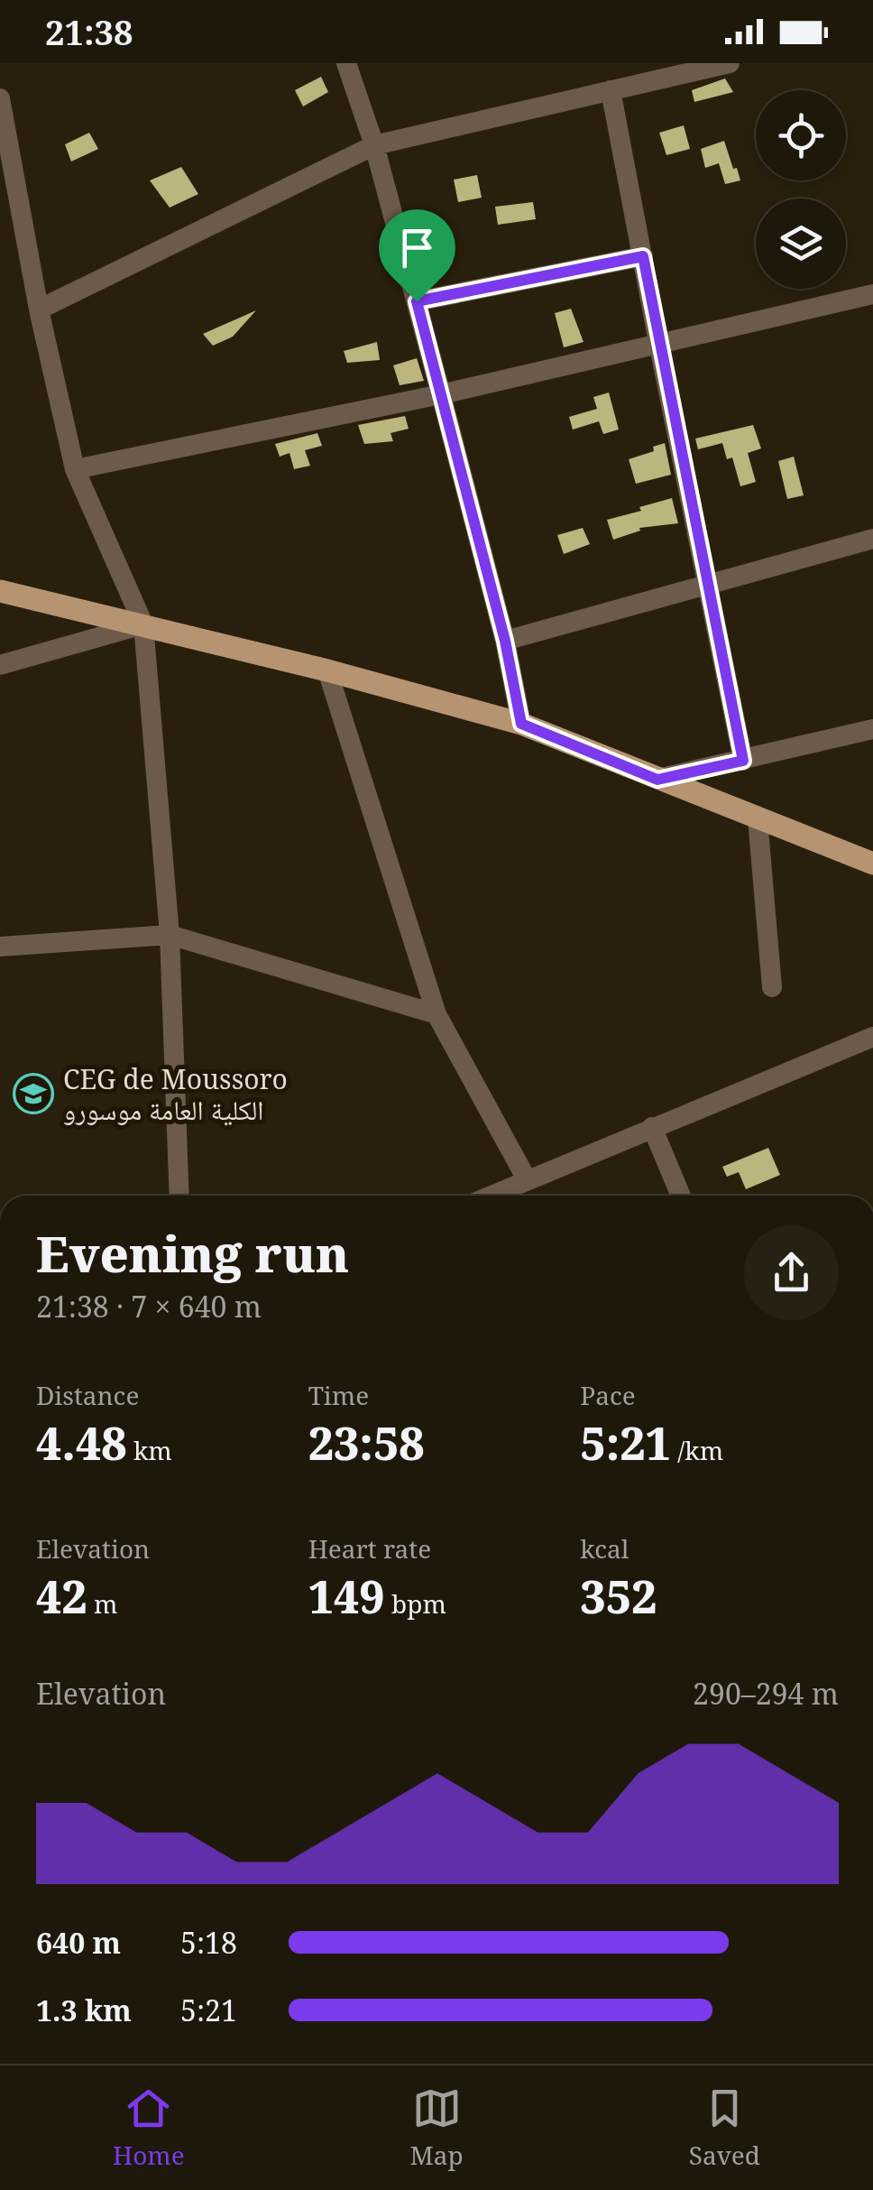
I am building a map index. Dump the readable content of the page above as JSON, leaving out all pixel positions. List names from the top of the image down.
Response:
{
  "places": {
    "school or university": ["CEG de Moussoro الكلية العامة موسورو"]
  },
  "page": {
    "status": "21:38",
    "heading": ["Evening run", "21:38 · 7 × 640 m"],
    "stats": [
      ["Distance", "4.48 km"],
      ["Time", "23:58"],
      ["Pace", "5:21 /km"],
      ["Elevation", "42 m"],
      ["Heart rate", "149 bpm"],
      ["kcal", "352"]
    ],
    "chart": ["Elevation", "290–294 m"],
    "list": [
      {
        "name": "640 m",
        "note": "5:18"
      },
      {
        "name": "1.3 km",
        "note": "5:21"
      }
    ],
    "tabs": ["Home", "Map", "Saved"]
  }
}
